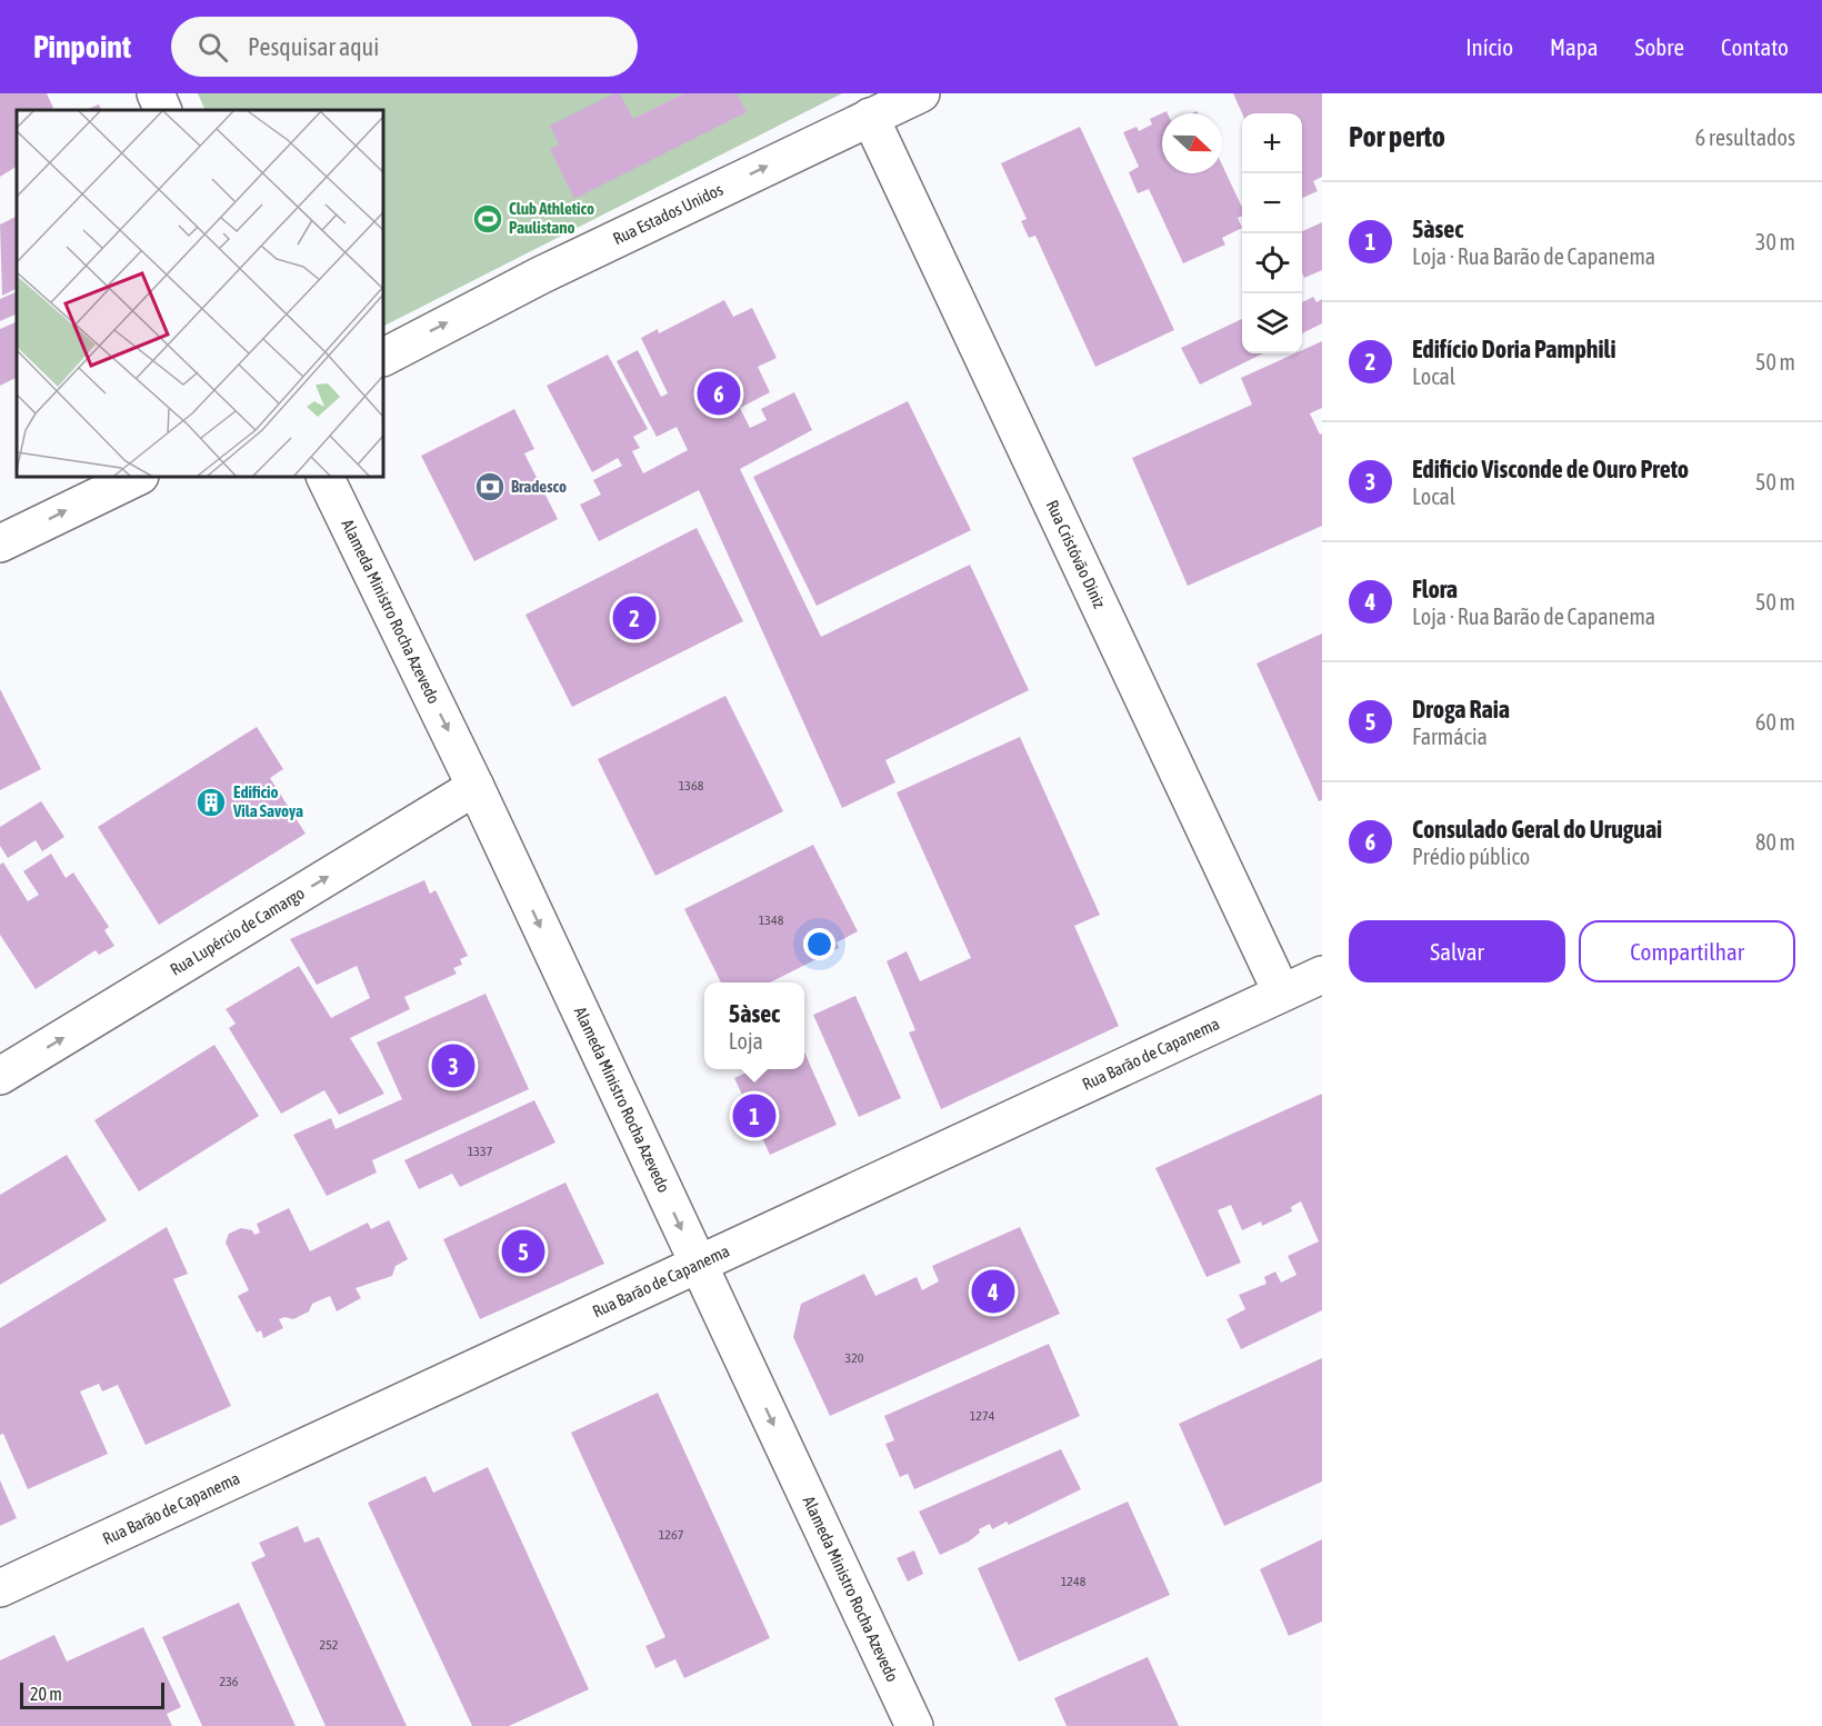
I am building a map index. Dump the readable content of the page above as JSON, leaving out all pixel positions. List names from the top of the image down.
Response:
{
  "streets": {
    "street": [
      "Rua Estados Unidos",
      "Rua Cristóvão Diniz",
      "Alameda Ministro Rocha Azevedo",
      "Rua Lupércio de Camargo",
      "Rua Barão de Capanema"
    ]
  },
  "crossings": [
    ["Rua Estados Unidos", "Rua Cristóvão Diniz"],
    ["Rua Cristóvão Diniz", "Rua Barão de Capanema"],
    ["Alameda Ministro Rocha Azevedo", "Rua Lupércio de Camargo"],
    ["Alameda Ministro Rocha Azevedo", "Rua Barão de Capanema"]
  ],
  "one_way": ["Rua Estados Unidos", "Alameda Ministro Rocha Azevedo", "Rua Lupércio de Camargo"],
  "places": {
    "sports": ["Club Athletico Paulistano"],
    "bank": ["Bradesco"],
    "building": ["Edificio Vila Savoya"]
  },
  "house_numbers": [
    "1368",
    "1348",
    "1337",
    "320",
    "1274",
    "1267",
    "1248",
    "252",
    "236"
  ],
  "scale_bar": "20 m",
  "north": "right",
  "page": {
    "header": "Pinpoint",
    "search": "Pesquisar aqui",
    "nav": [
      "Início",
      "Mapa",
      "Sobre",
      "Contato"
    ],
    "heading": ["Por perto", "6 resultados"],
    "map_buttons": ["+", "−"],
    "list": [
      {
        "mark": "1",
        "name": "5àsec",
        "note": "Loja · Rua Barão de Capanema",
        "value": "30 m"
      },
      {
        "mark": "2",
        "name": "Edifício Doria Pamphili",
        "note": "Local",
        "value": "50 m"
      },
      {
        "mark": "3",
        "name": "Edificio Visconde de Ouro Preto",
        "note": "Local",
        "value": "50 m"
      },
      {
        "mark": "4",
        "name": "Flora",
        "note": "Loja · Rua Barão de Capanema",
        "value": "50 m"
      },
      {
        "mark": "5",
        "name": "Droga Raia",
        "note": "Farmácia",
        "value": "60 m"
      },
      {
        "mark": "6",
        "name": "Consulado Geral do Uruguai",
        "note": "Prédio público",
        "value": "80 m"
      }
    ],
    "pins": [
      "6",
      "2",
      "3",
      "1",
      "5",
      "4"
    ],
    "buttons": ["Salvar", "Compartilhar"],
    "popup": ["5àsec", "Loja"],
    "scale": "20 m"
  }
}
